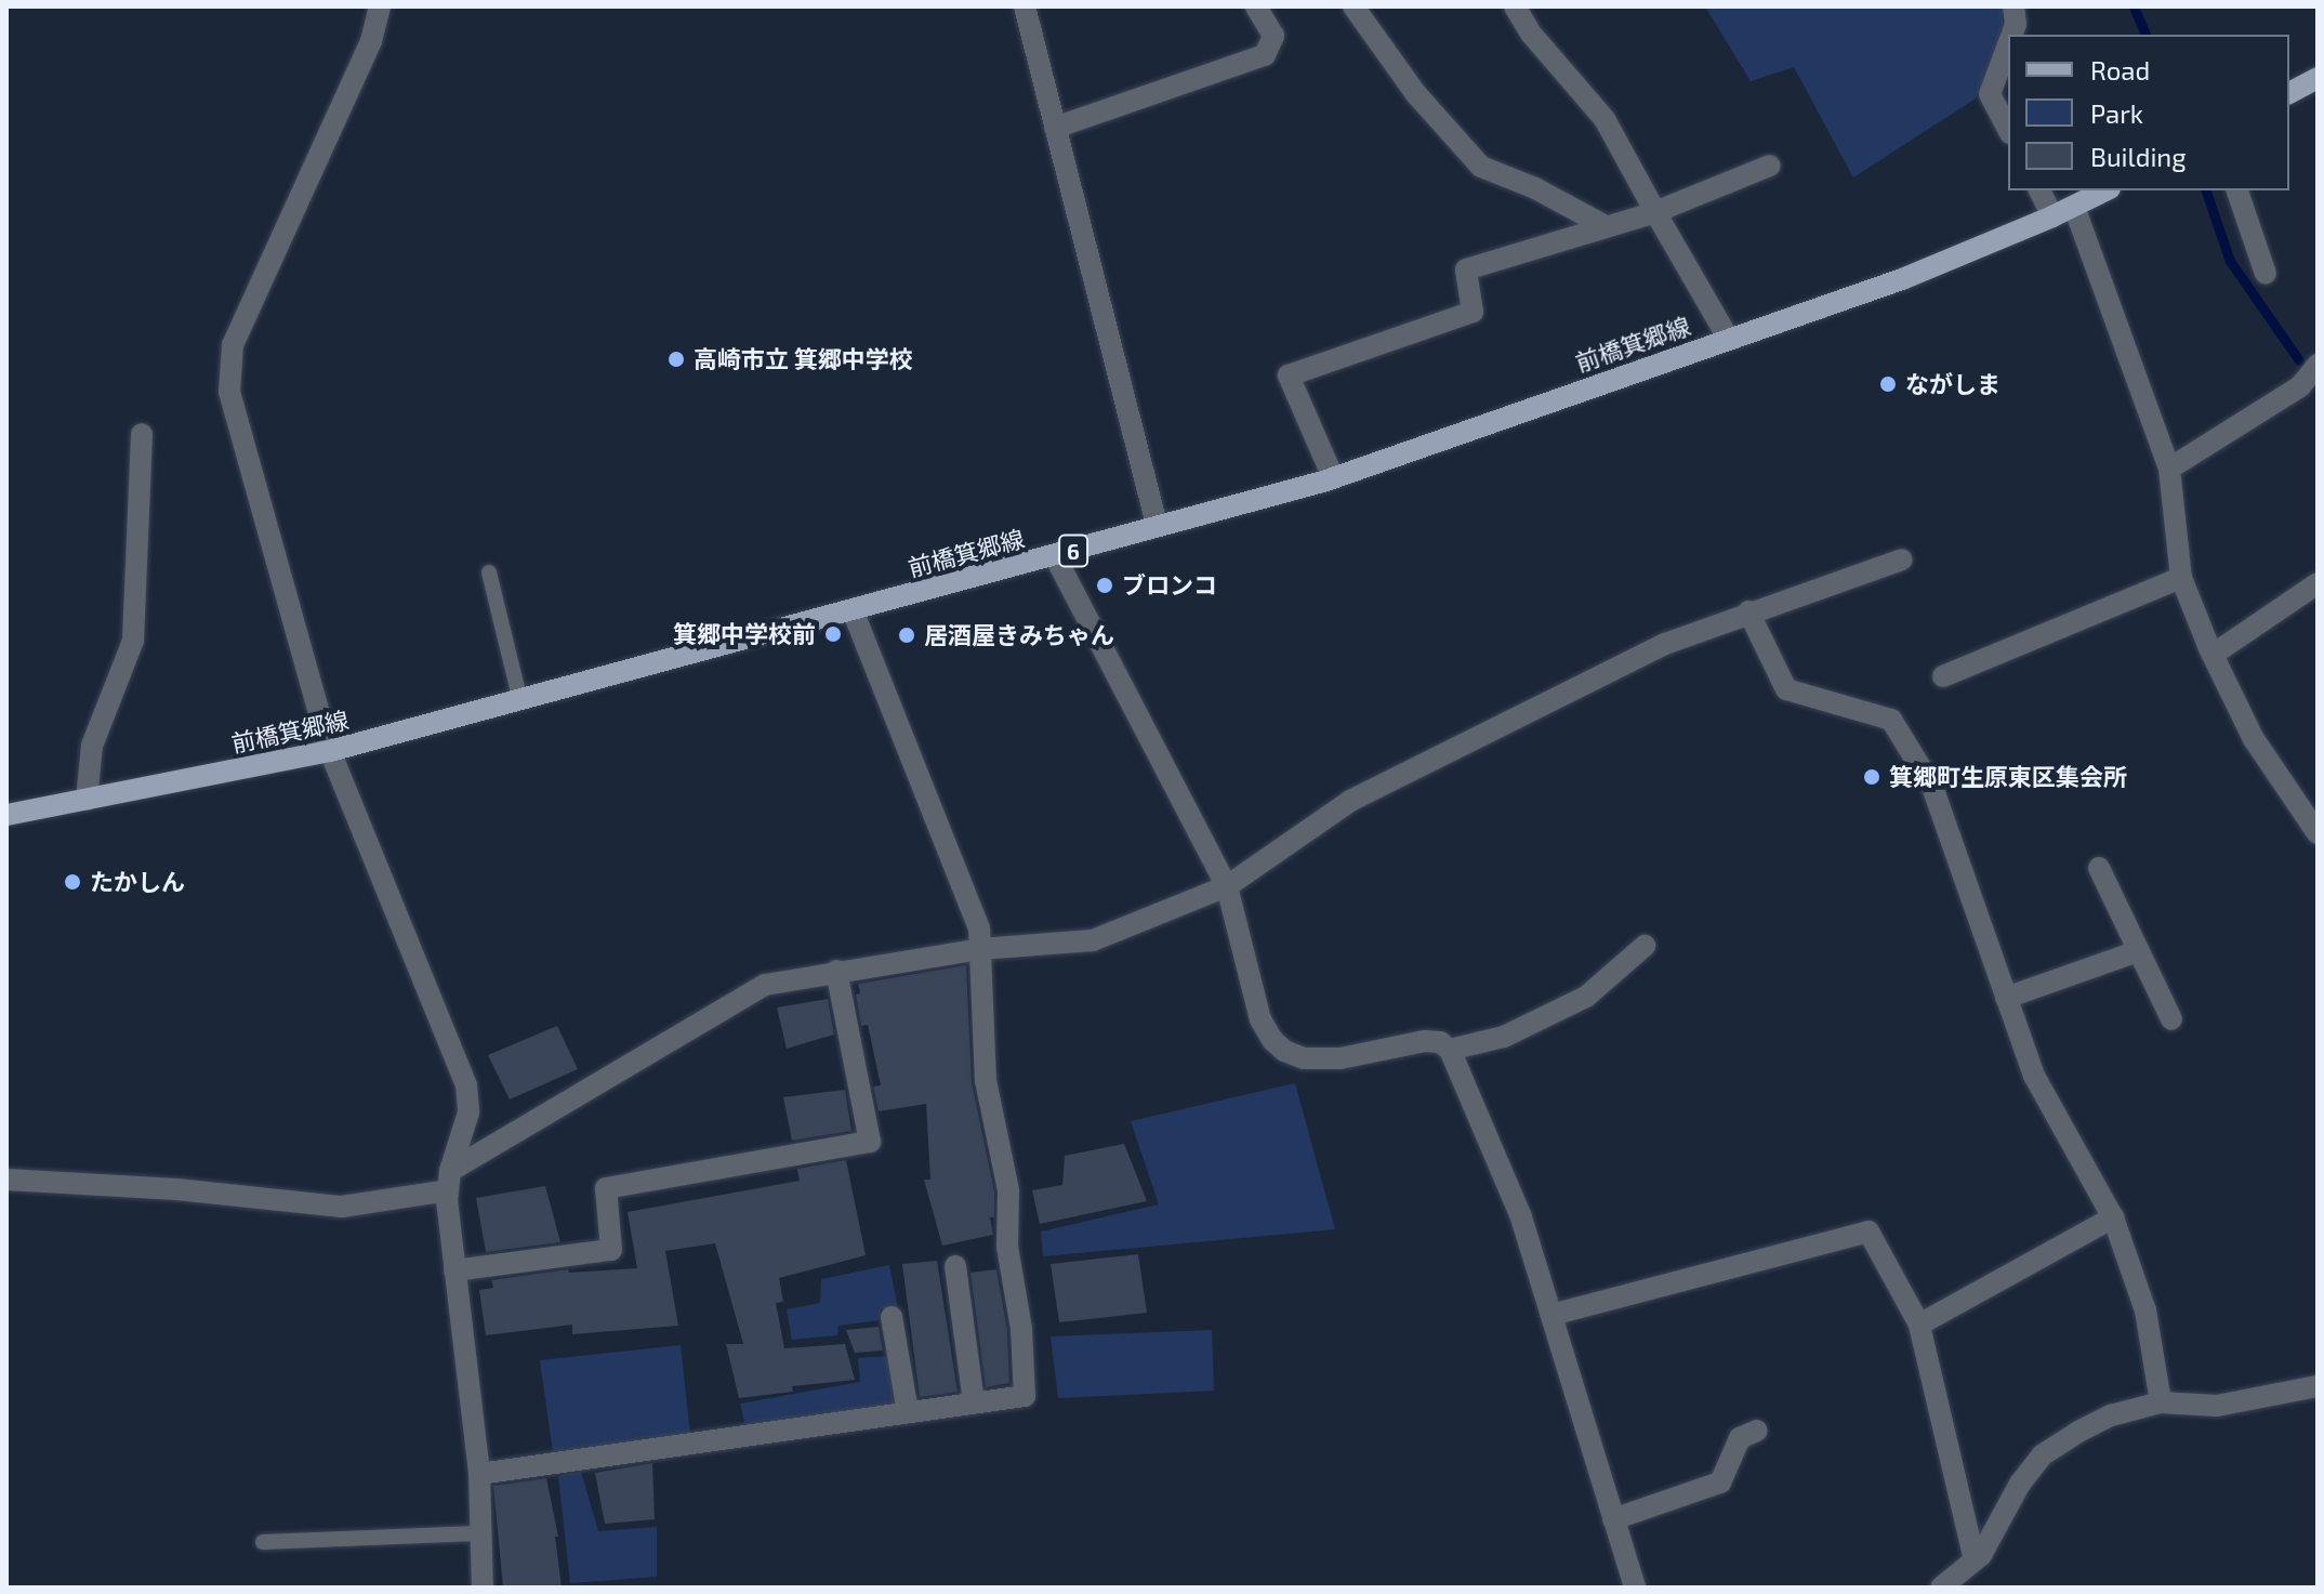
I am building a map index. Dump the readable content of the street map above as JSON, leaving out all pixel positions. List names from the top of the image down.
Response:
{
  "streets": {
    "main road": ["前橋箕郷線", "6"]
  },
  "places": [
    "高崎市立 箕郷中学校",
    "ながしま",
    "ブロンコ",
    "箕郷中学校前",
    "居酒屋きみちゃん",
    "箕郷町生原東区集会所",
    "たかしん"
  ],
  "legend": ["Road", "Park", "Building"]
}
